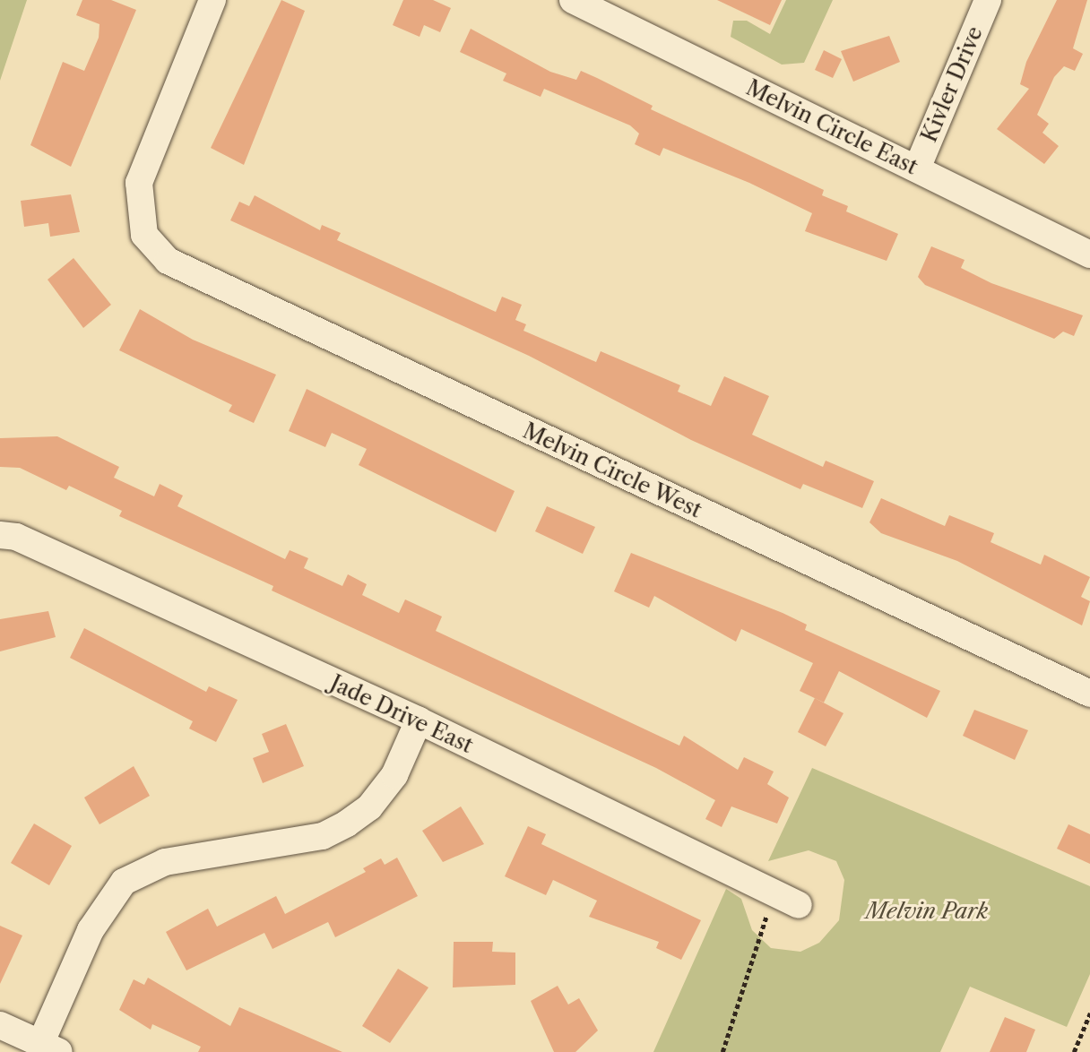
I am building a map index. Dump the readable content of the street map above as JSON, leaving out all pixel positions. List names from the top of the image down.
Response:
{
  "streets": {
    "street": [
      "Kivler Drive",
      "Melvin Circle East",
      "Melvin Circle West",
      "Jade Drive East"
    ]
  },
  "crossings": [
    ["Kivler Drive", "Melvin Circle East"]
  ],
  "parks": ["Melvin Park"]
}
